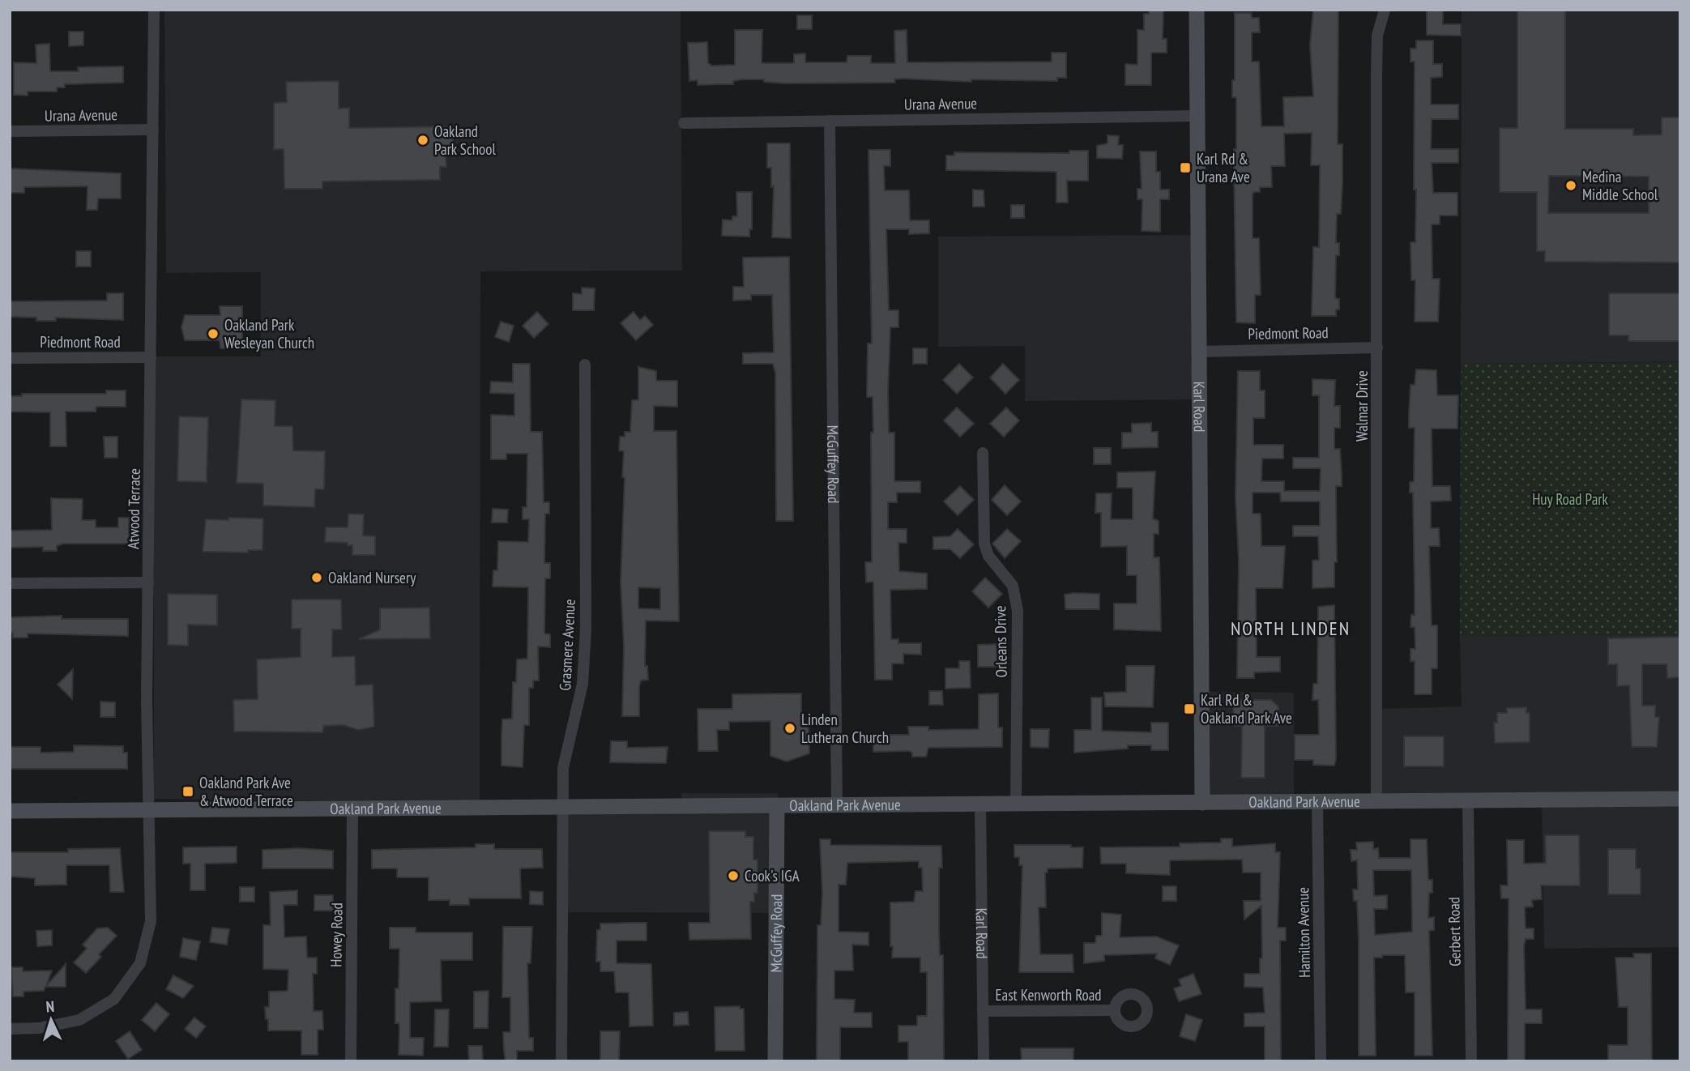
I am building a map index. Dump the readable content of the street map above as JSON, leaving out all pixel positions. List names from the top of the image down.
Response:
{
  "streets": {
    "main road": ["Karl Road", "McGuffey Road", "Oakland Park Avenue"],
    "street": [
      "Urana Avenue",
      "Piedmont Road",
      "Walmar Drive",
      "Atwood Terrace",
      "Orleans Drive",
      "Grasmere Avenue",
      "Gerbert Road",
      "Hamilton Avenue",
      "Howey Road",
      "East Kenworth Road"
    ]
  },
  "crossings": [
    ["Urana Avenue", "Karl Road"],
    ["Urana Avenue", "McGuffey Road"],
    ["Urana Avenue", "Atwood Terrace"],
    ["Piedmont Road", "Karl Road"],
    ["Piedmont Road", "Walmar Drive"],
    ["Piedmont Road", "Atwood Terrace"],
    ["Karl Road", "Oakland Park Avenue"],
    ["Karl Road", "East Kenworth Road"],
    ["Walmar Drive", "Oakland Park Avenue"],
    ["McGuffey Road", "Oakland Park Avenue"],
    ["Atwood Terrace", "Oakland Park Avenue"],
    ["Orleans Drive", "Oakland Park Avenue"],
    ["Grasmere Avenue", "Oakland Park Avenue"],
    ["Oakland Park Avenue", "Gerbert Road"],
    ["Oakland Park Avenue", "Hamilton Avenue"],
    ["Oakland Park Avenue", "Howey Road"]
  ],
  "districts": ["NORTH LINDEN"],
  "parks": ["Huy Road Park"],
  "places": {
    "other": [
      "Oakland Park School",
      "Medina Middle School",
      "Oakland Park Wesleyan Church",
      "Oakland Nursery",
      "Linden Lutheran Church",
      "Cook's IGA"
    ],
    "transit": ["Karl Rd & Urana Ave", "Karl Rd & Oakland Park Ave", "Oakland Park Ave & Atwood Terrace"]
  },
  "north": "top"
}
